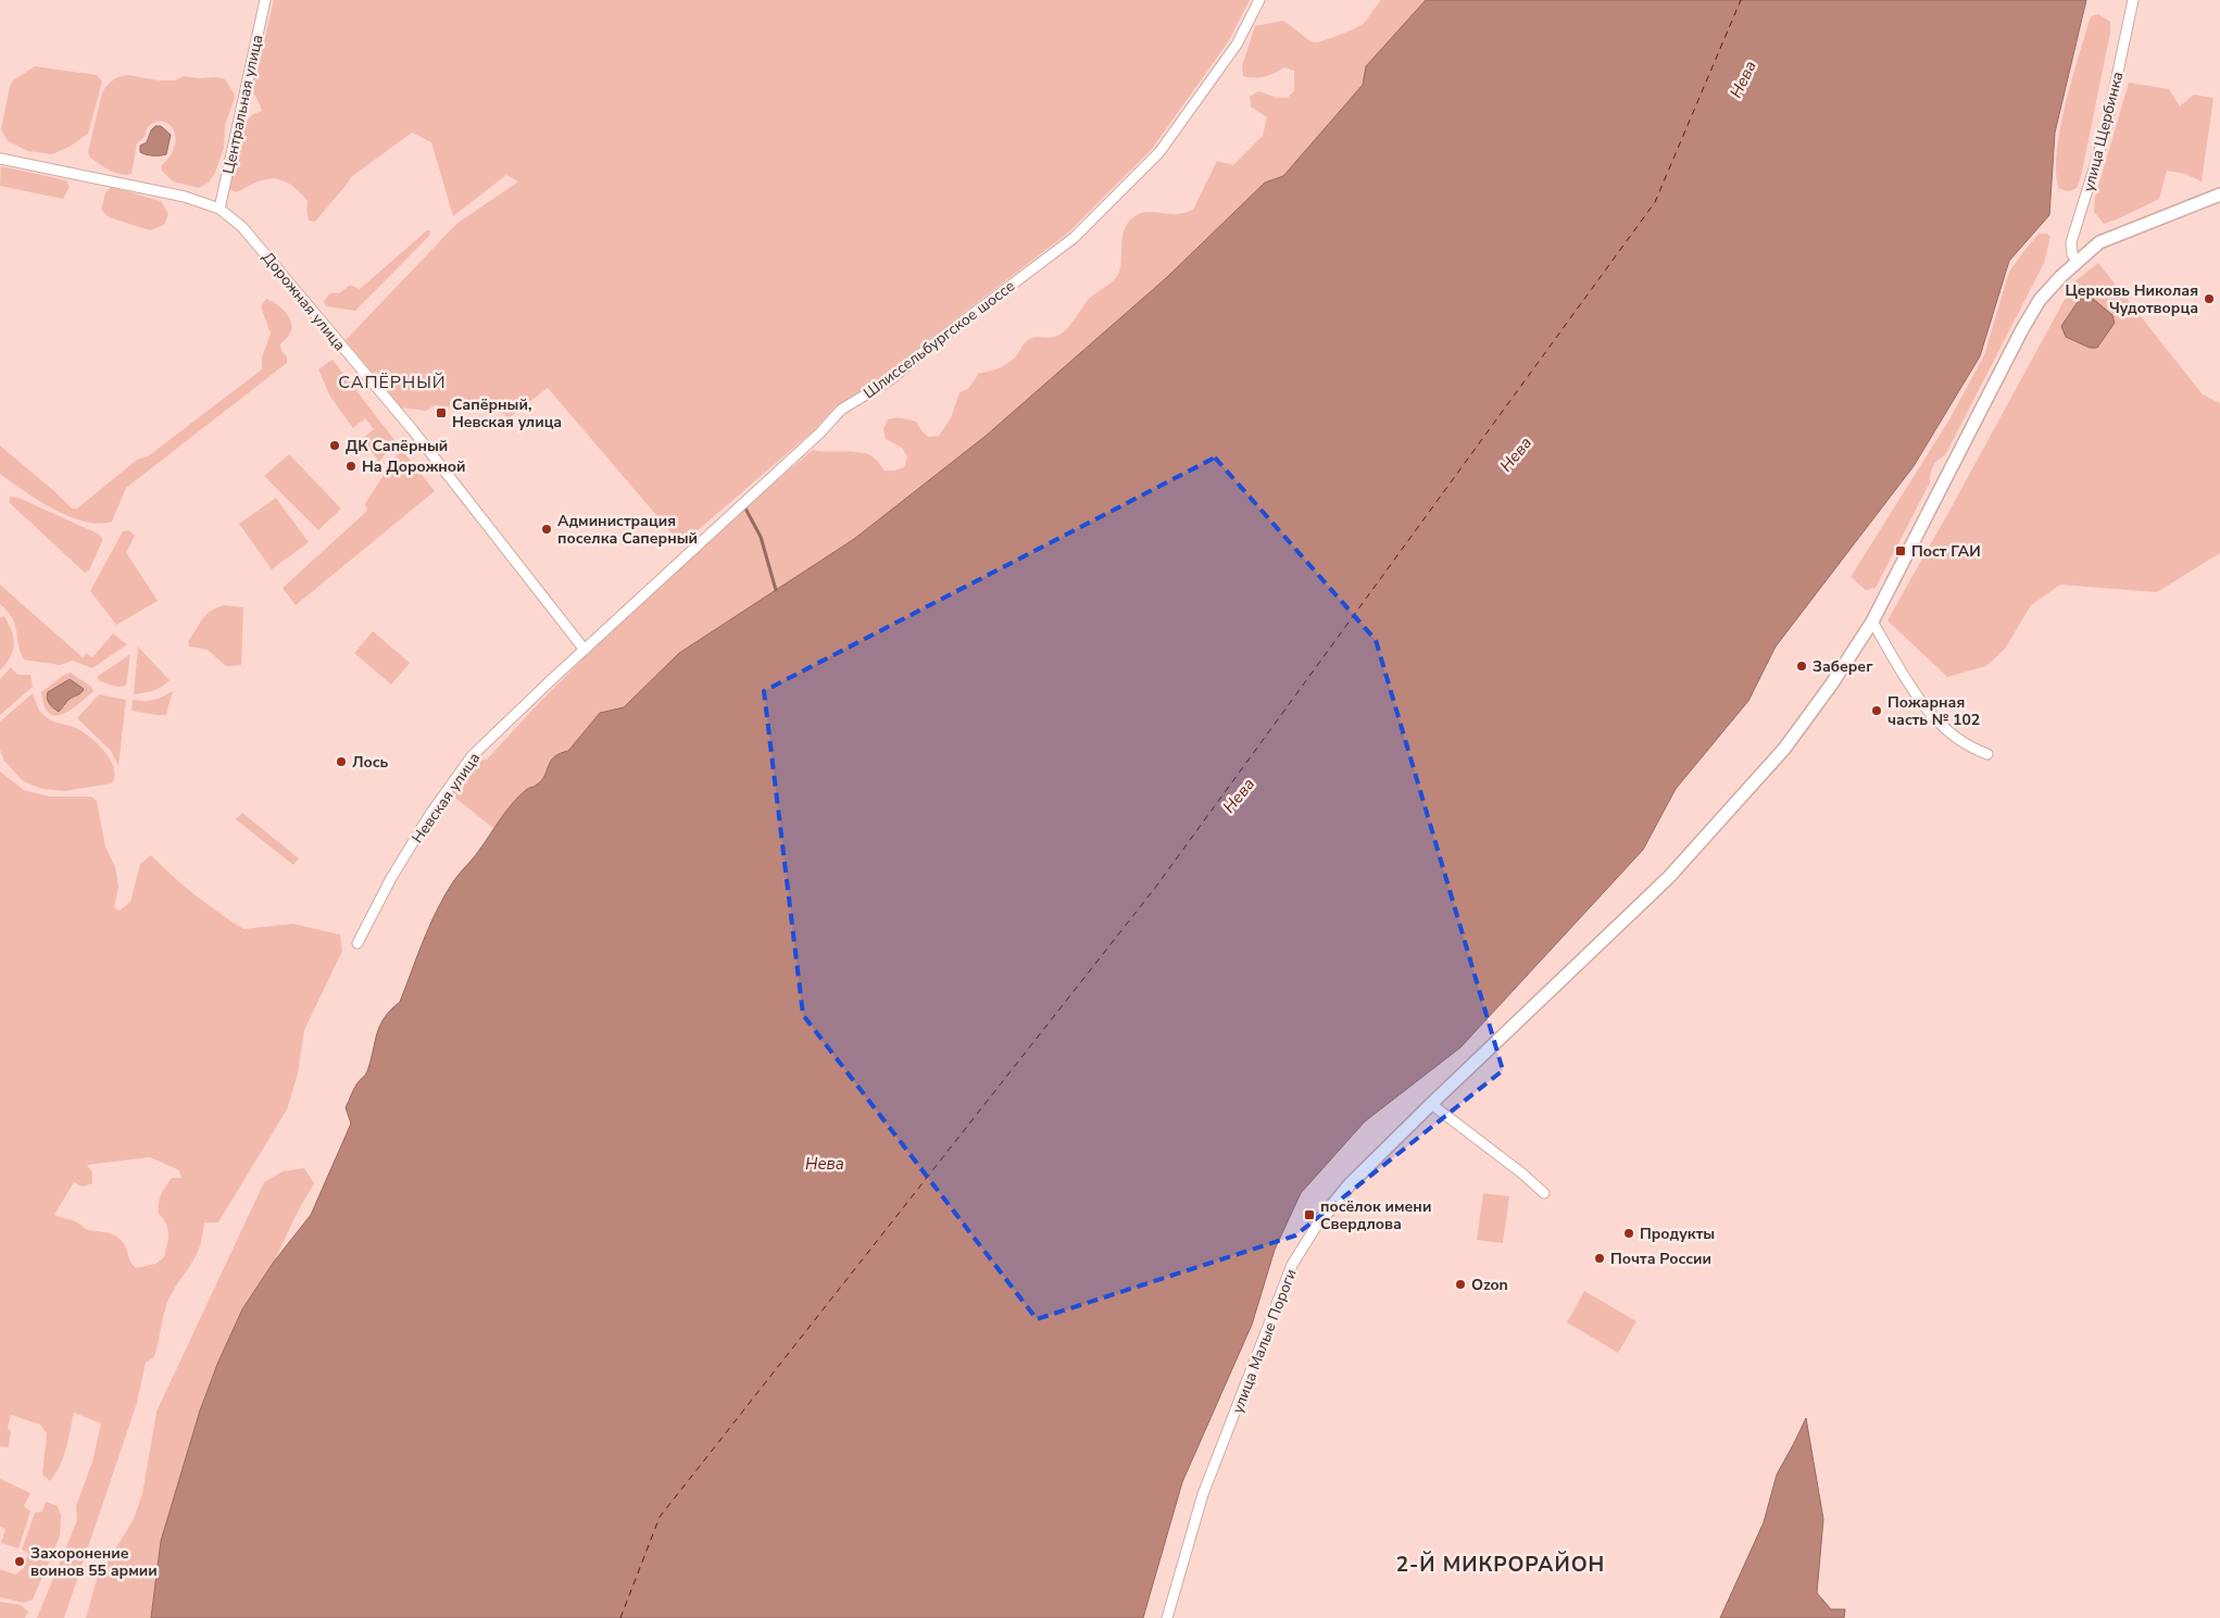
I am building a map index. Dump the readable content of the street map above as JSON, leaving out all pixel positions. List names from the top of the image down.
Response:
{
  "streets": {
    "street": [
      "Центральная улица",
      "улица Щербинка",
      "Дорожная улица",
      "Шлиссельбургское шоссе",
      "Невская улица",
      "улица Малые Пороги"
    ]
  },
  "crossings": [
    ["Центральная улица", "Дорожная улица"],
    ["улица Щербинка", "улица Малые Пороги"],
    ["Дорожная улица", "Шлиссельбургское шоссе"],
    ["Дорожная улица", "Невская улица"],
    ["Шлиссельбургское шоссе", "Невская улица"]
  ],
  "districts": ["САПЁРНЫЙ", "2-Й МИКРОРАЙОН"],
  "water": ["Нева"],
  "places": {
    "other": [
      "Церковь Николая Чудотворца",
      "ДК Сапёрный",
      "На Дорожной",
      "Администрация поселка Саперный",
      "Заберег",
      "Пожарная часть № 102",
      "Лось",
      "Продукты",
      "Почта России",
      "Ozon",
      "Захоронение воинов 55 армии"
    ],
    "transit": ["Сапёрный, Невская улица", "Пост ГАИ", "посёлок имени Свердлова"]
  }
}
